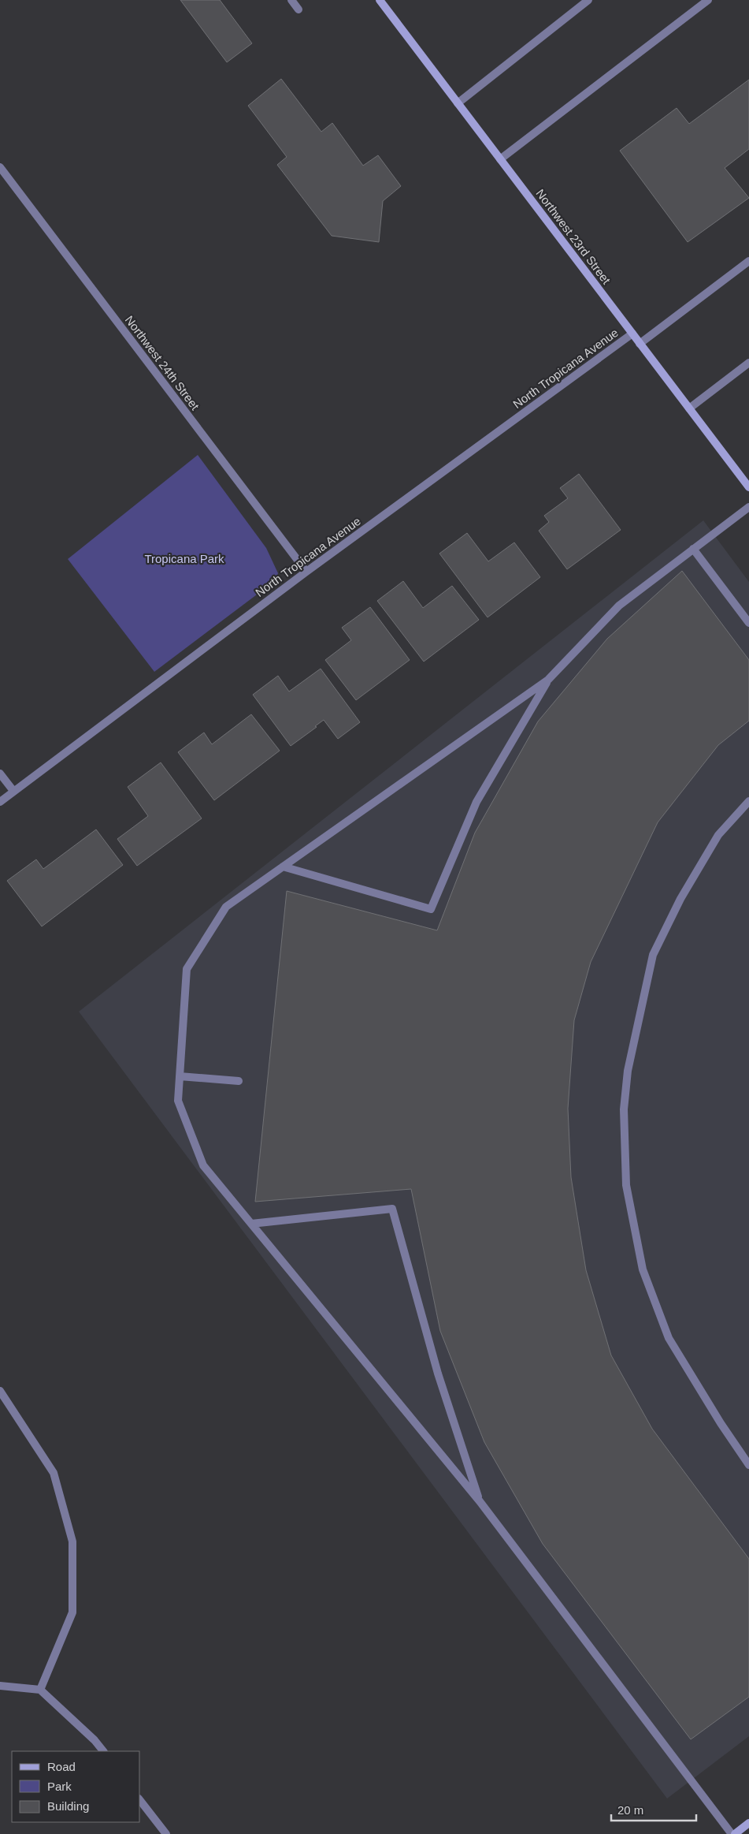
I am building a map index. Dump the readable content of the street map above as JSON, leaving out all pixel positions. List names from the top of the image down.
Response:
{
  "streets": {
    "main road": ["Northwest 23rd Street"],
    "street": ["Northwest 24th Street", "North Tropicana Avenue"]
  },
  "crossings": [
    ["Northwest 23rd Street", "North Tropicana Avenue"],
    ["Northwest 24th Street", "North Tropicana Avenue"]
  ],
  "parks": ["Tropicana Park"],
  "legend": ["Road", "Park", "Building"],
  "scale_bar": "20 m"
}
